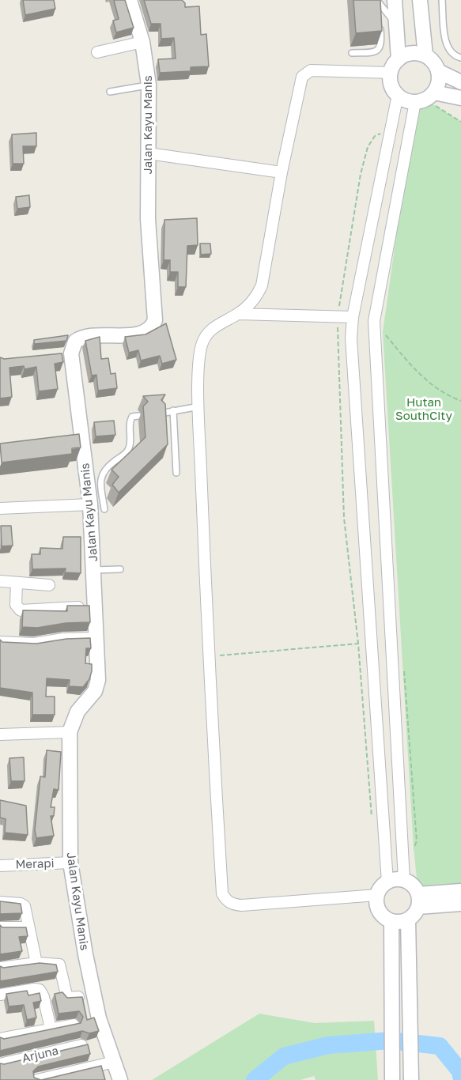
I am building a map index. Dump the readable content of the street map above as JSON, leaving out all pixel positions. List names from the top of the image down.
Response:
{
  "streets": {
    "street": ["Jalan Kayu Manis", "Merapi", "Arjuna"]
  },
  "crossings": [
    ["Jalan Kayu Manis", "Merapi"]
  ],
  "parks": ["Hutan SouthCity"]
}
